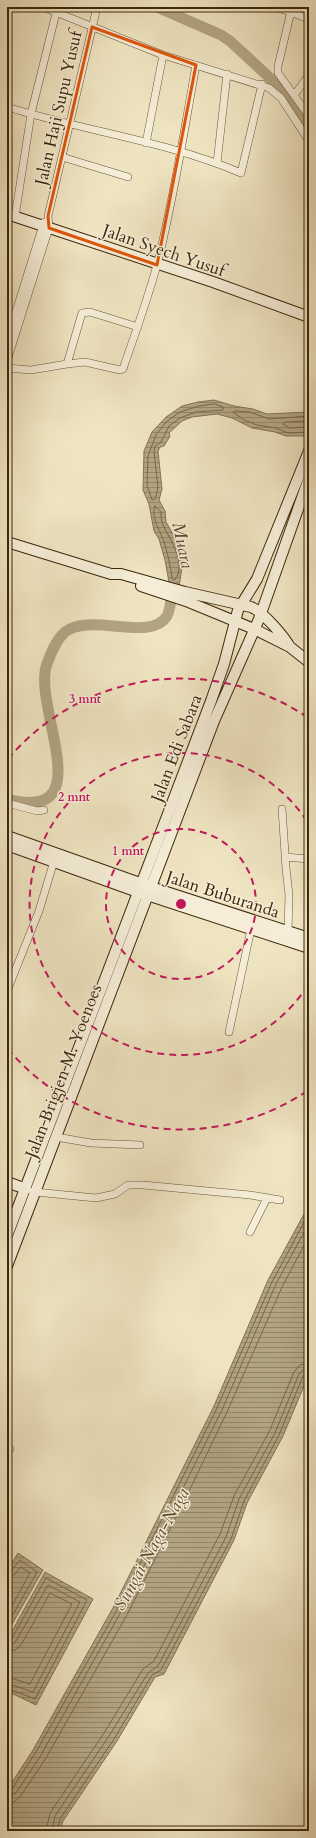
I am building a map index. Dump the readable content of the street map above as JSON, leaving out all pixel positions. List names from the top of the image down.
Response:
{
  "streets": {
    "main road": [
      "Jalan Syech Yusuf",
      "Jalan Edi Sabara",
      "Jalan Buburanda",
      "Jalan Brigjen M. Yoenoes"
    ],
    "street": ["Jalan Haji Supu Yusuf"]
  },
  "crossings": [
    ["Jalan Haji Supu Yusuf", "Jalan Syech Yusuf"],
    ["Jalan Edi Sabara", "Jalan Buburanda"],
    ["Jalan Edi Sabara", "Jalan Brigjen M. Yoenoes"],
    ["Jalan Buburanda", "Jalan Brigjen M. Yoenoes"]
  ],
  "water": ["Muara", "Sungai Naga-Naga"],
  "rings": ["3 mnt", "2 mnt", "1 mnt"]
}
